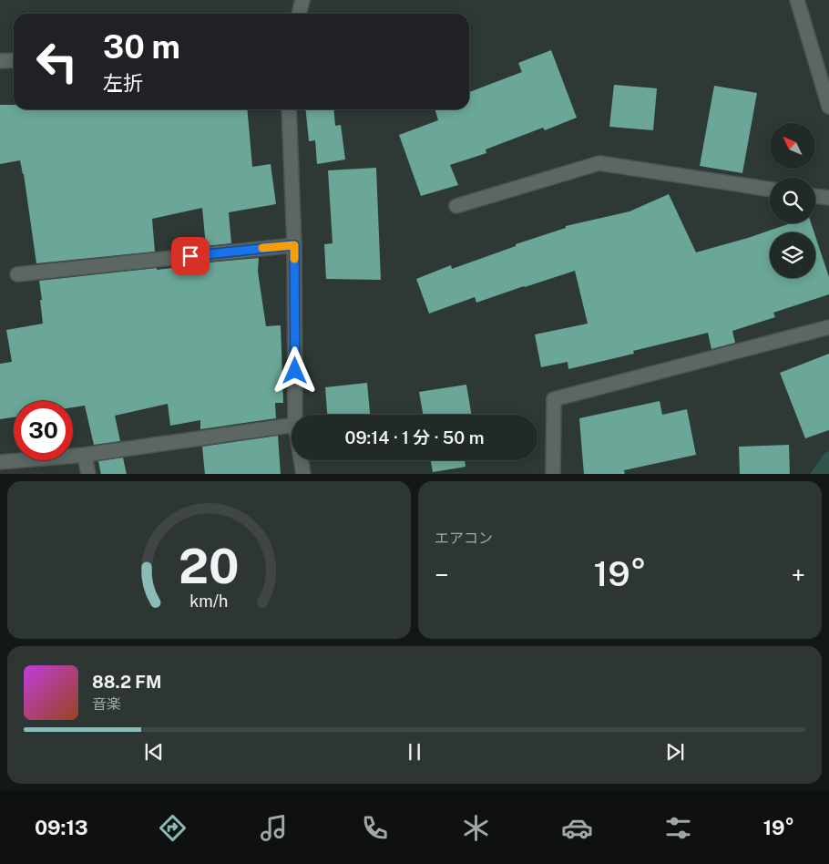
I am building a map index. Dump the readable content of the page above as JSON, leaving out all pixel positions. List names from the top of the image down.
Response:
{
  "north": "top left",
  "page": {
    "turn": ["30 m", "左折"],
    "limit": "30",
    "trip": "09:14 · 1 分 · 50 m",
    "tile": "エアコン",
    "heat": ["−", "19°", "+"],
    "song": ["88.2 FM", "音楽"],
    "tabs": ["09:13", "19°"],
    "gauge": ["20", "km/h"]
  }
}
